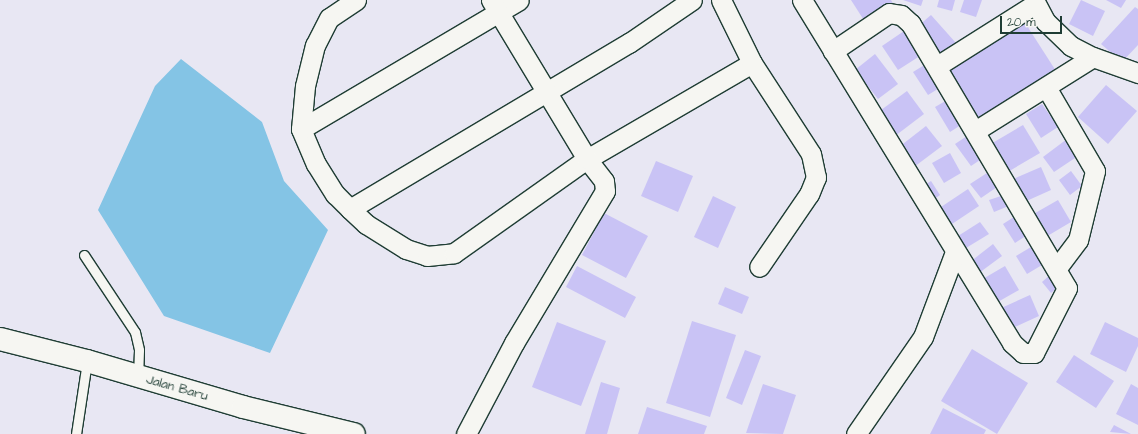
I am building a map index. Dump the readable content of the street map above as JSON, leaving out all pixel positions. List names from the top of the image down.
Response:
{
  "streets": {
    "main road": ["Jalan Baru"]
  },
  "scale_bar": "20 m"
}
